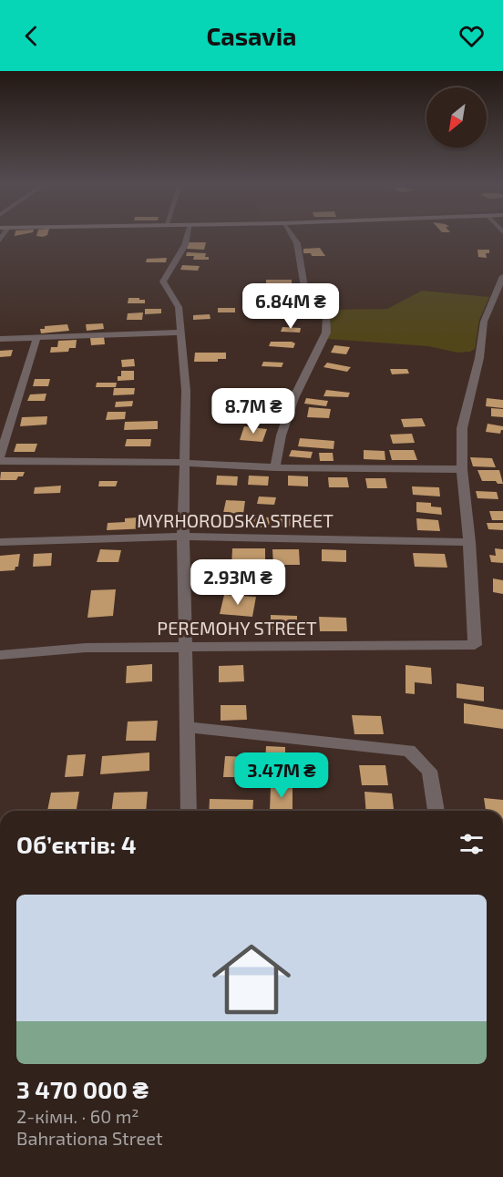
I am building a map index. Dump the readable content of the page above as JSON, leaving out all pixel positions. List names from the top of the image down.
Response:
{
  "streets": {
    "street": ["MYRHORODSKA STREET", "PEREMOHY STREET"]
  },
  "crossings": [
    ["MYRHORODSKA STREET", "PEREMOHY STREET"]
  ],
  "north": "bottom left",
  "page": {
    "header": "Casavia",
    "price": [
      "6.84M ₴",
      "8.7M ₴",
      "2.93M ₴",
      "3.47M ₴"
    ],
    "heading": "Об’єктів: 4",
    "list": [
      {
        "name": "3 470 000 ₴",
        "note": "2-кімн. · 60 m² · Bahrationa Street"
      }
    ]
  }
}
